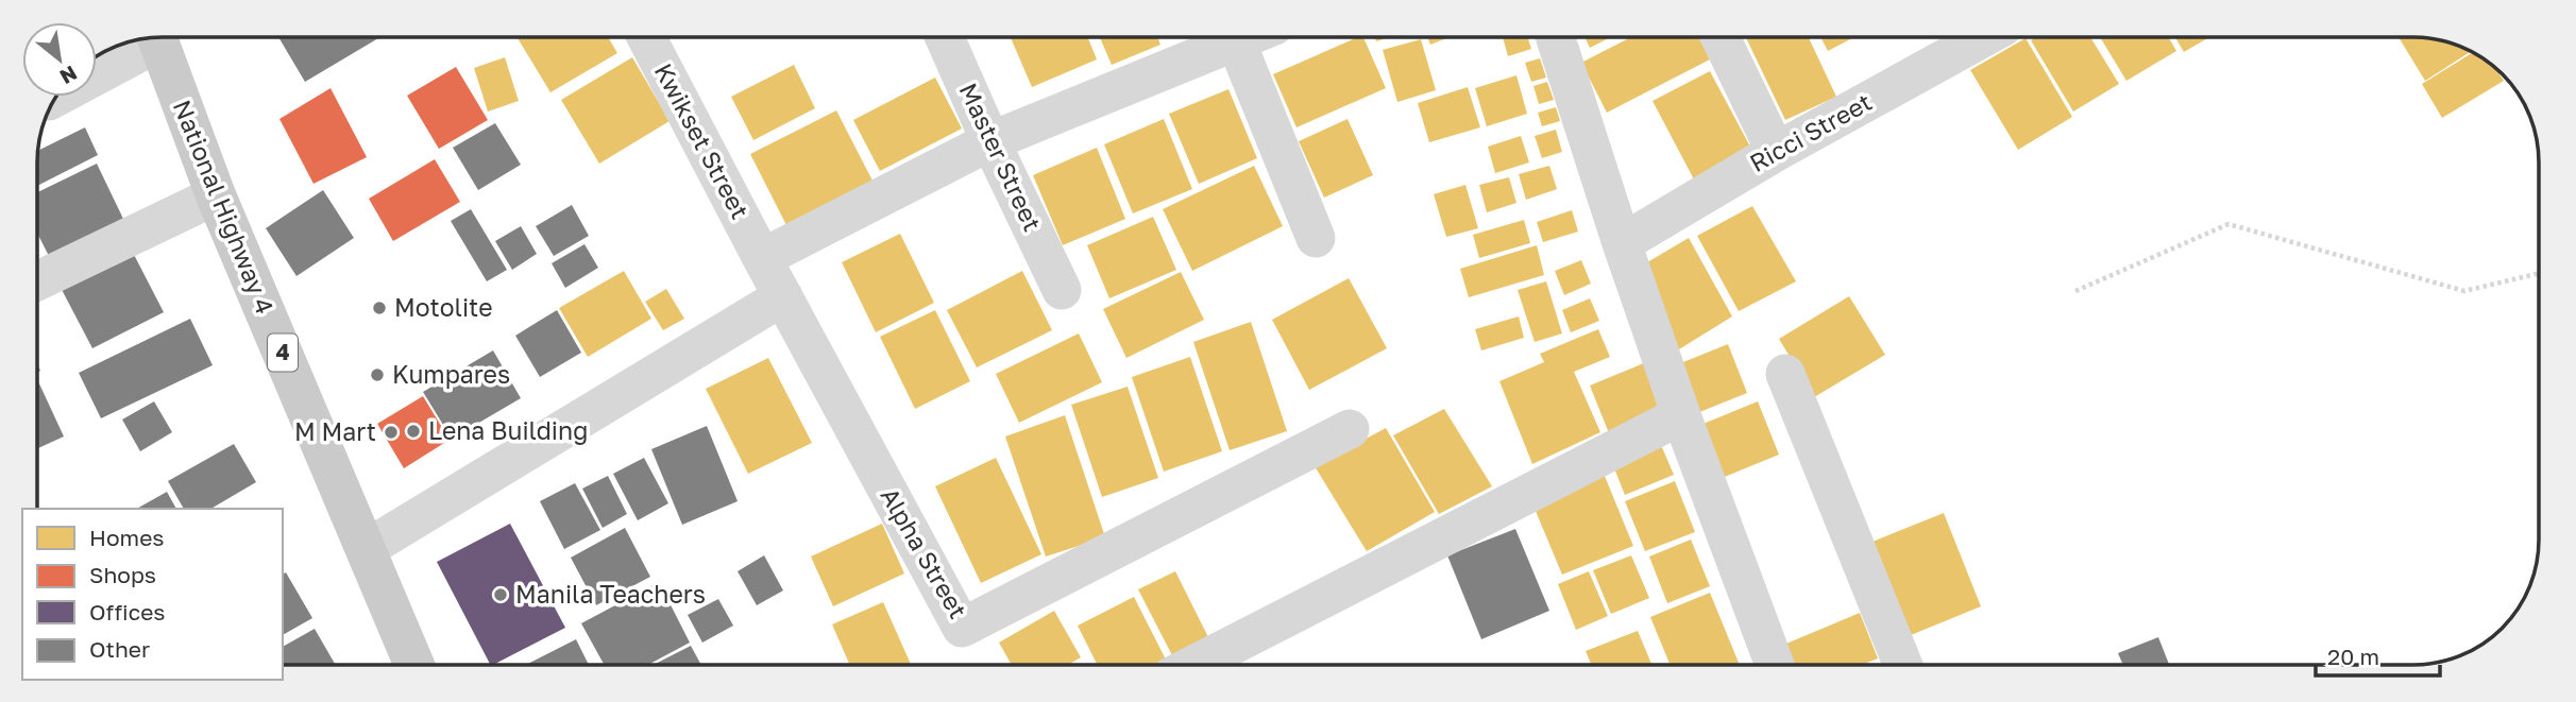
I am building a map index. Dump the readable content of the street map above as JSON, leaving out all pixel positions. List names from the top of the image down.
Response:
{
  "streets": {
    "main road": ["National Highway 4", "4"],
    "street": [
      "Ricci Street",
      "Kwikset Street",
      "Master Street",
      "Alpha Street"
    ]
  },
  "crossings": [
    ["Kwikset Street", "Alpha Street"]
  ],
  "places": [
    "Motolite",
    "Kumpares",
    "Lena Building",
    "M Mart",
    "Manila Teachers"
  ],
  "legend": [
    "Homes",
    "Shops",
    "Offices",
    "Other"
  ],
  "scale_bar": "20 m",
  "north": "bottom right"
}
